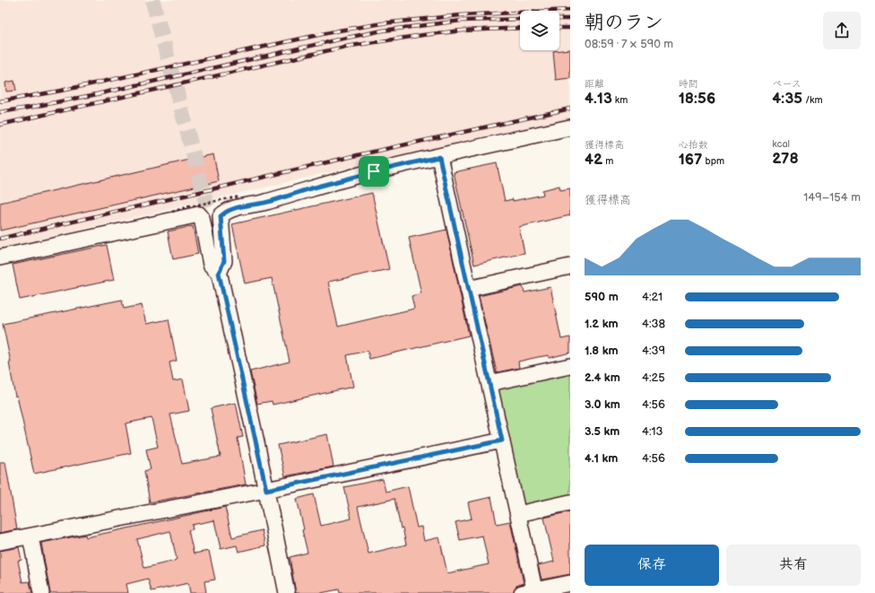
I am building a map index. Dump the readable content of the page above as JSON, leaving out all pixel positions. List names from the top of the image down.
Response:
{
  "page": {
    "heading": ["朝のラン", "08:59 · 7 × 590 m"],
    "stats": [
      ["距離", "4.13 km"],
      ["時間", "18:56"],
      ["ペース", "4:35 /km"],
      ["獲得標高", "42 m"],
      ["心拍数", "167 bpm"],
      ["kcal", "278"]
    ],
    "chart": ["獲得標高", "149–154 m"],
    "list": [
      {
        "name": "590 m",
        "note": "4:21"
      },
      {
        "name": "1.2 km",
        "note": "4:38"
      },
      {
        "name": "1.8 km",
        "note": "4:39"
      },
      {
        "name": "2.4 km",
        "note": "4:25"
      },
      {
        "name": "3.0 km",
        "note": "4:56"
      },
      {
        "name": "3.5 km",
        "note": "4:13"
      },
      {
        "name": "4.1 km",
        "note": "4:56"
      }
    ],
    "buttons": ["保存", "共有"]
  }
}
